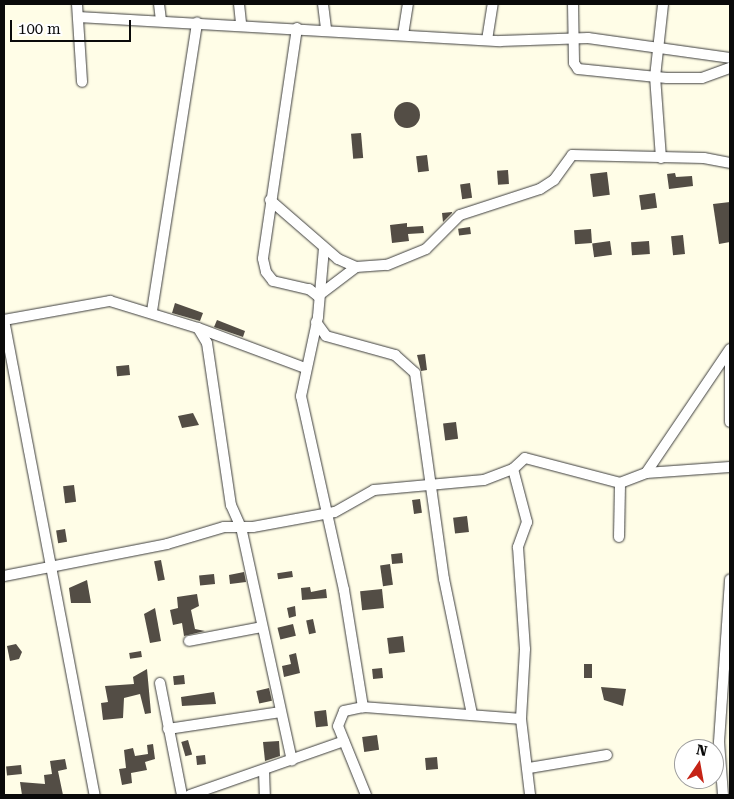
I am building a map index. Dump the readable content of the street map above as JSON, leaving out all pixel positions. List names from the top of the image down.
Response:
{
  "scale_bar": "100 m",
  "north": "top"
}
